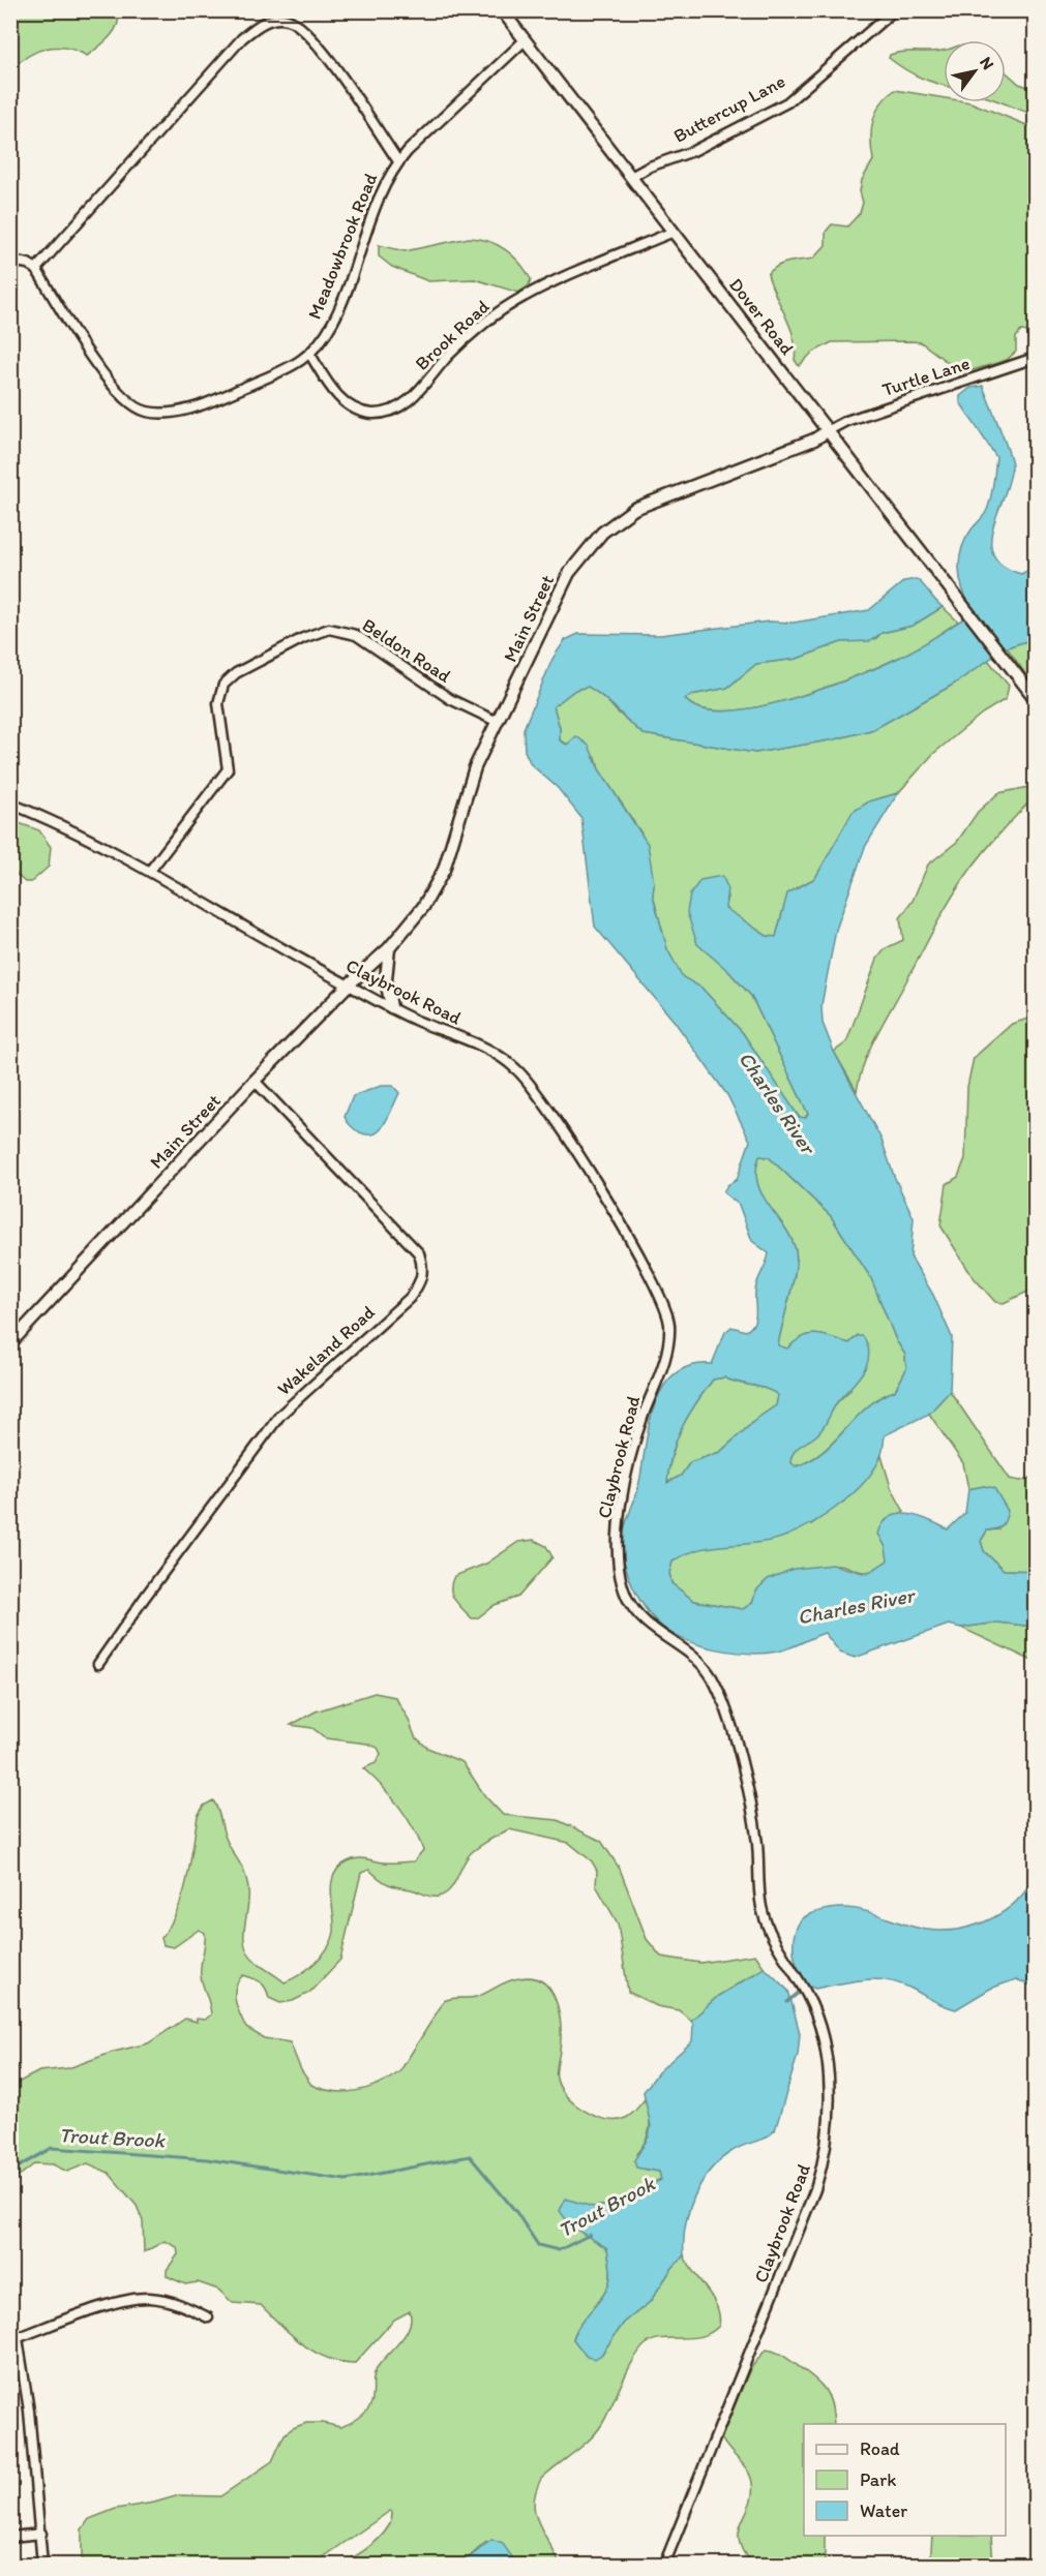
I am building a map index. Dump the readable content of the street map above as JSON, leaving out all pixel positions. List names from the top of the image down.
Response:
{
  "streets": {
    "street": [
      "Buttercup Lane",
      "Meadowbrook Road",
      "Dover Road",
      "Brook Road",
      "Turtle Lane",
      "Main Street",
      "Beldon Road",
      "Claybrook Road",
      "Wakeland Road"
    ]
  },
  "crossings": [
    ["Buttercup Lane", "Dover Road"],
    ["Meadowbrook Road", "Dover Road"],
    ["Meadowbrook Road", "Brook Road"],
    ["Dover Road", "Brook Road"],
    ["Dover Road", "Turtle Lane"],
    ["Dover Road", "Main Street"],
    ["Turtle Lane", "Main Street"],
    ["Main Street", "Beldon Road"],
    ["Main Street", "Claybrook Road"],
    ["Main Street", "Wakeland Road"],
    ["Beldon Road", "Claybrook Road"]
  ],
  "water": ["Charles River", "Trout Brook"],
  "legend": ["Road", "Park", "Water"],
  "north": "top right"
}
